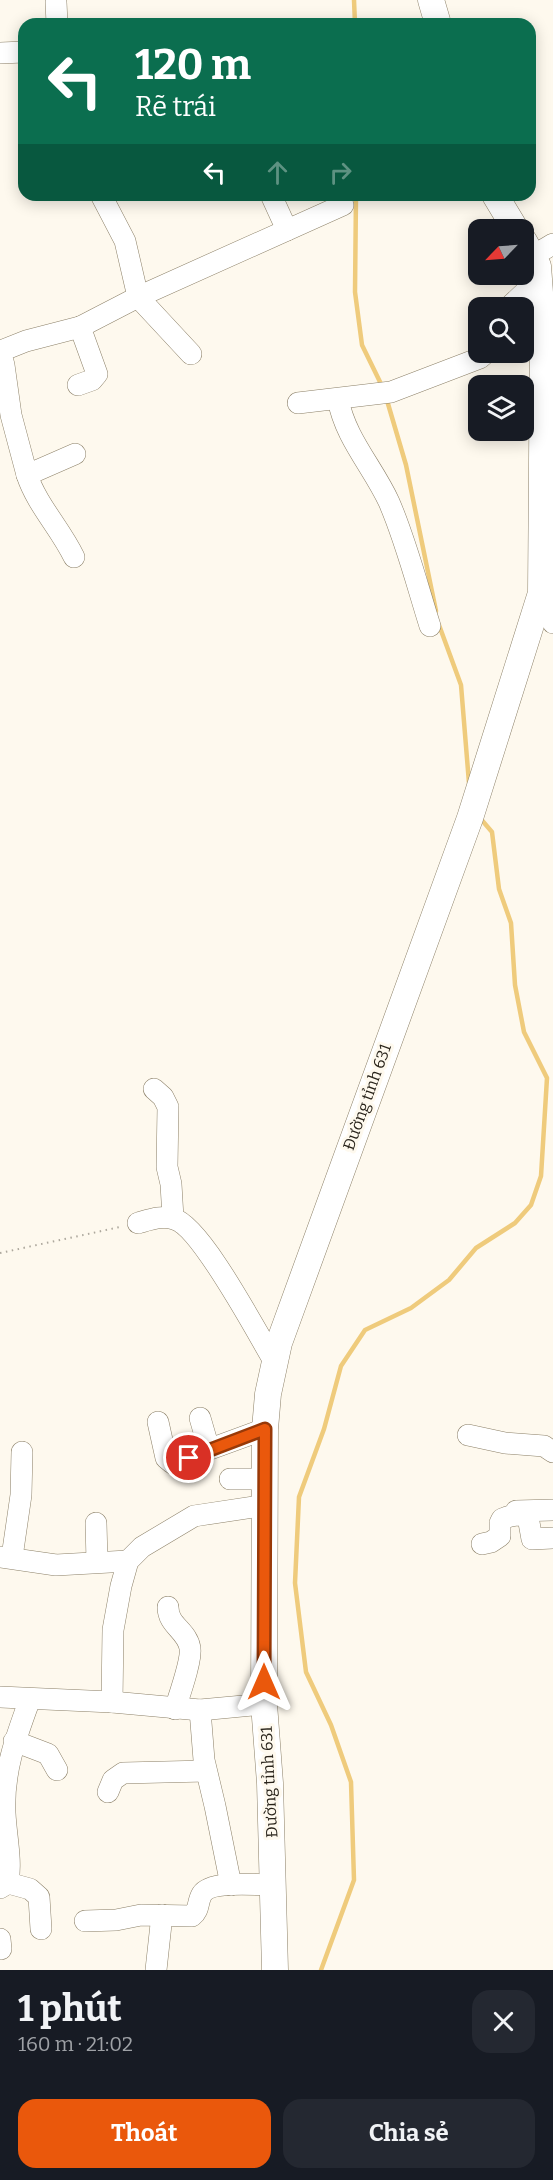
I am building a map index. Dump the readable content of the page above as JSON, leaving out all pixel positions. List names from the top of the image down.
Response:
{
  "streets": {
    "main road": ["Đường tỉnh 631"]
  },
  "north": "bottom left",
  "page": {
    "turn": ["120 m", "Rẽ trái"],
    "heading": ["1 phút", "160 m · 21:02"],
    "buttons": ["Thoát", "Chia sẻ"]
  }
}
